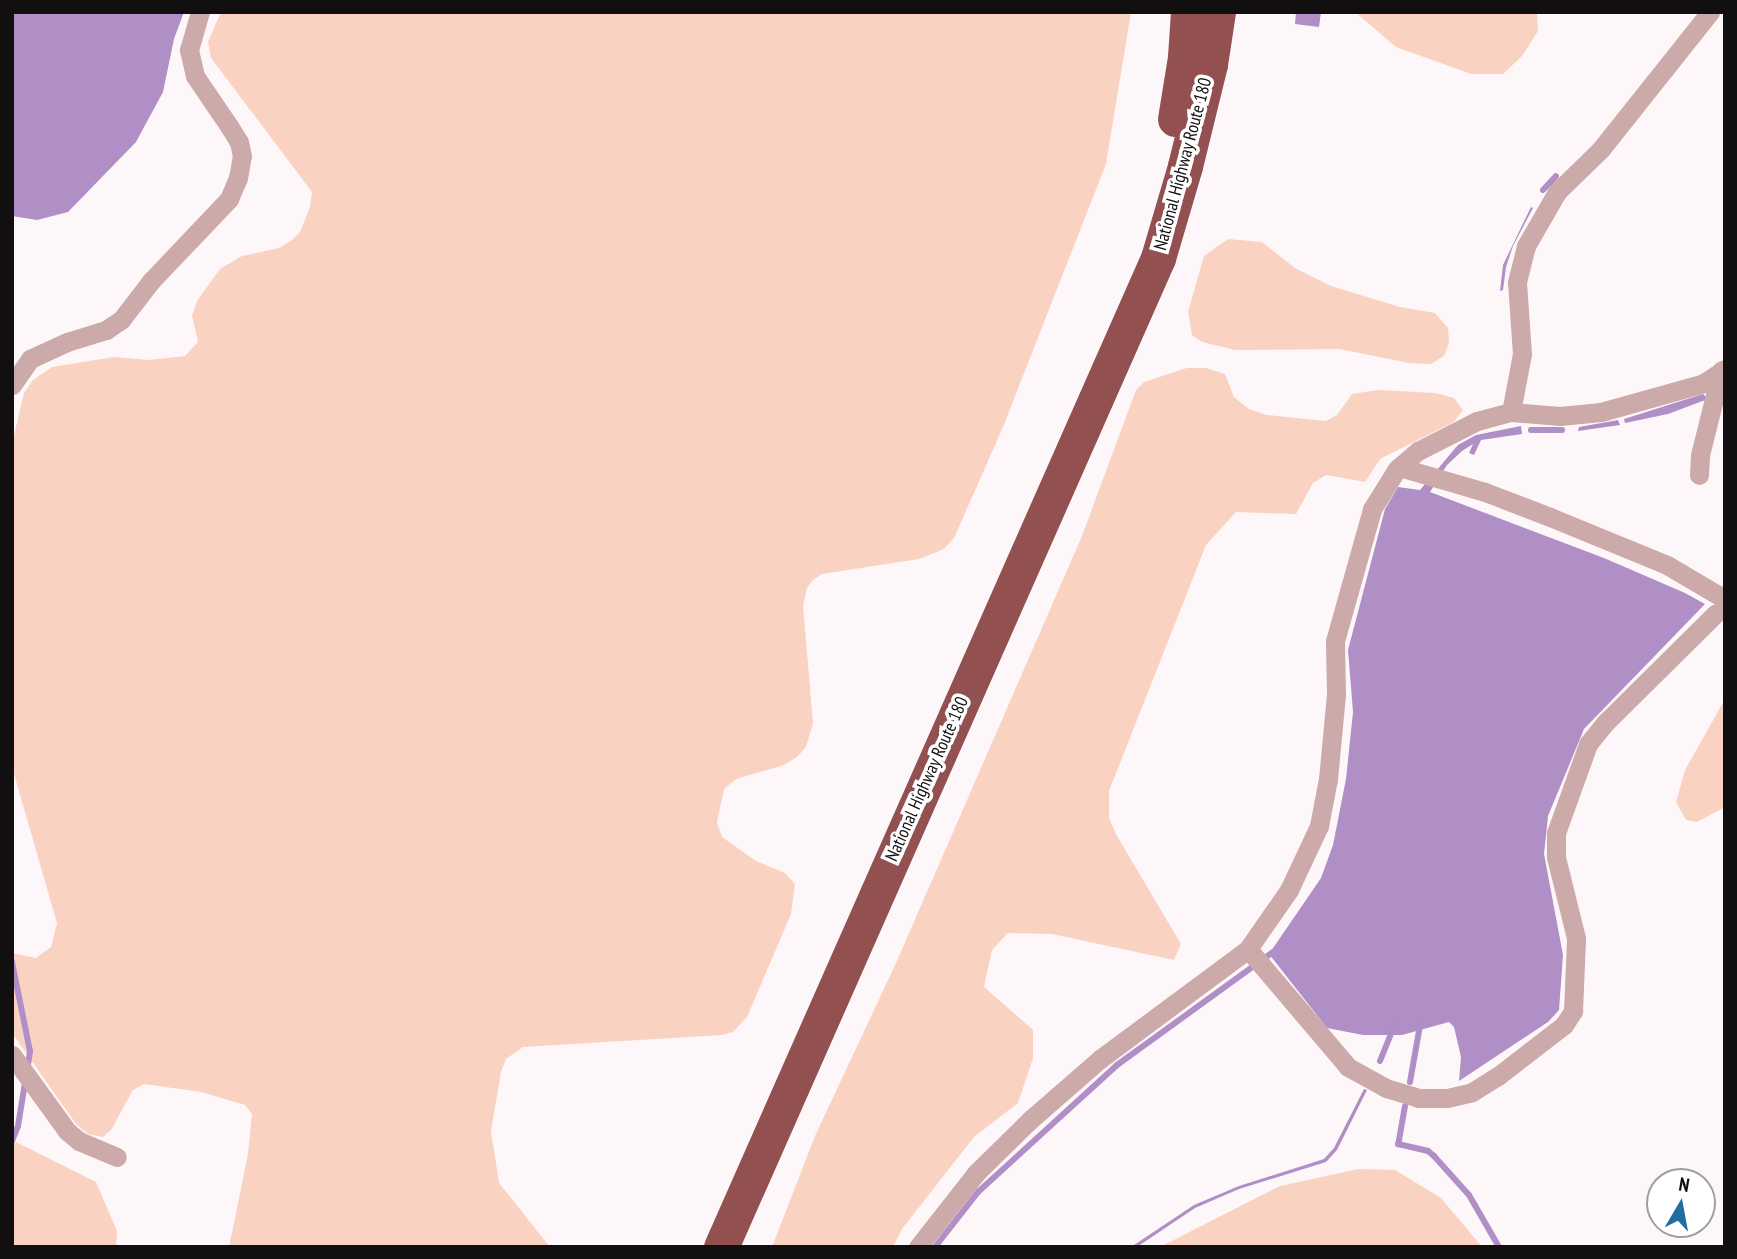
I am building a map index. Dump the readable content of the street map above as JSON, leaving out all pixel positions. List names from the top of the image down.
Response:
{
  "streets": {
    "highway": ["National Highway Route 180"]
  },
  "north": "top"
}
